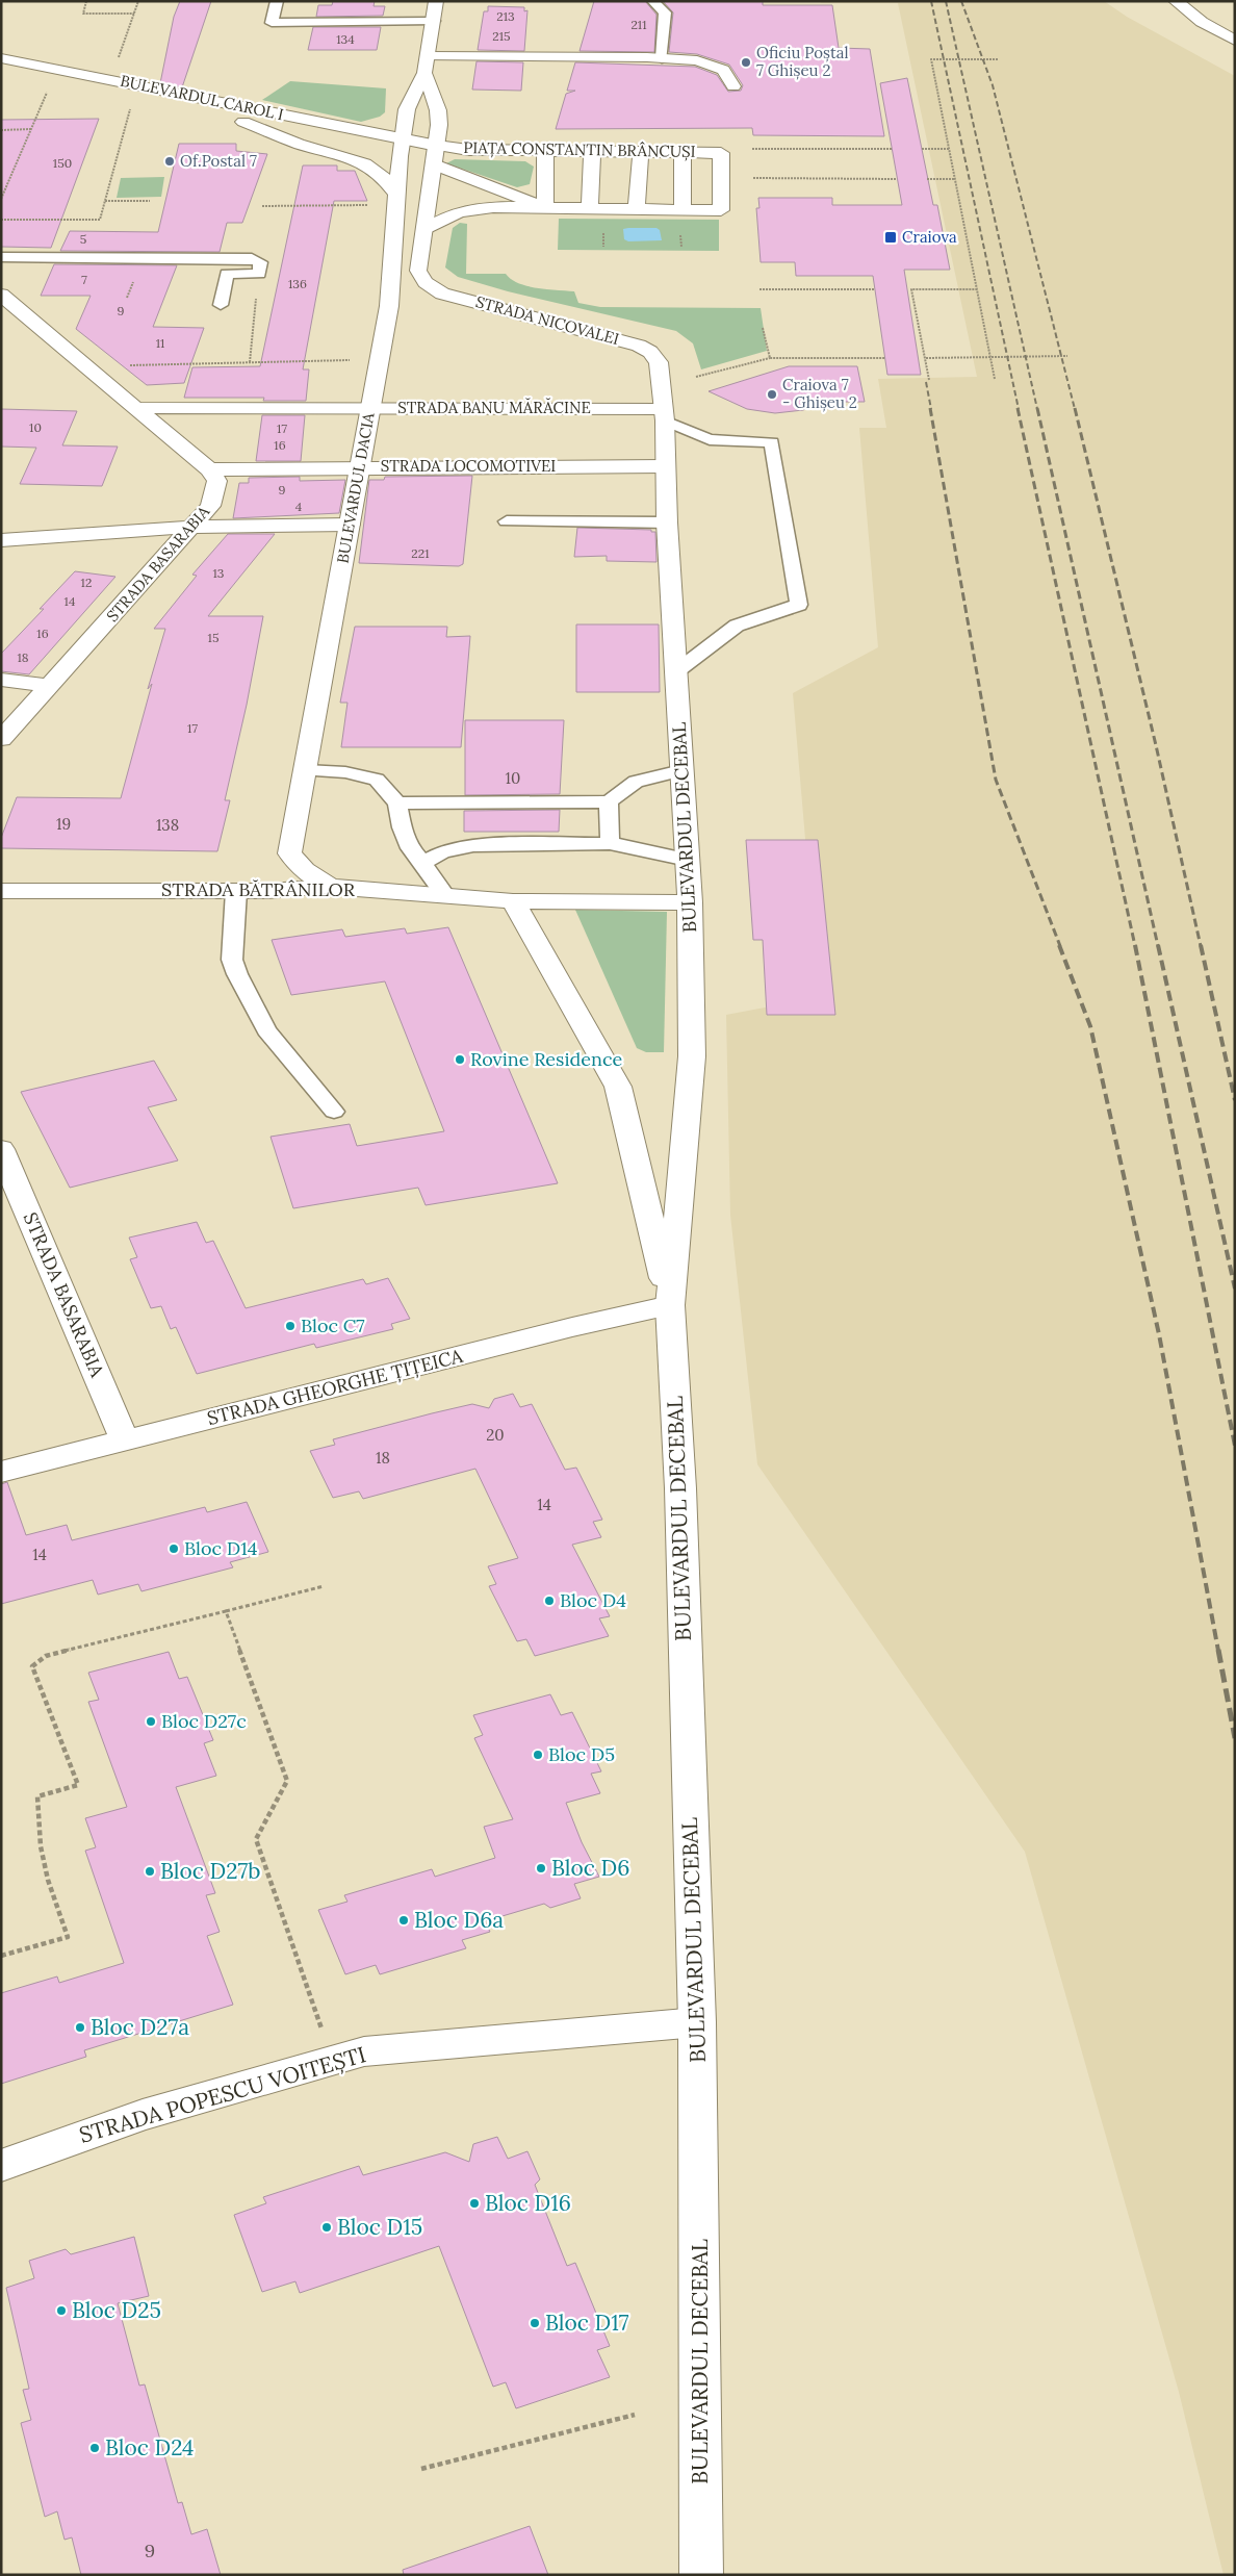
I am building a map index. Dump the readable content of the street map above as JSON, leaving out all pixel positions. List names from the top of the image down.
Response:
{
  "streets": {
    "street": [
      "BULEVARDUL CAROL I",
      "PIAȚA CONSTANTIN BRÂNCUȘI",
      "STRADA NICOVALEI",
      "STRADA BANU MĂRĂCINE",
      "STRADA LOCOMOTIVEI",
      "BULEVARDUL DACIA",
      "STRADA BASARABIA",
      "BULEVARDUL DECEBAL",
      "STRADA BĂTRÂNILOR",
      "STRADA GHEORGHE ȚIȚEICA",
      "STRADA POPESCU VOITEȘTI"
    ]
  },
  "crossings": [
    ["BULEVARDUL CAROL I", "PIAȚA CONSTANTIN BRÂNCUȘI"],
    ["BULEVARDUL CAROL I", "BULEVARDUL DACIA"],
    ["PIAȚA CONSTANTIN BRÂNCUȘI", "BULEVARDUL DACIA"],
    ["STRADA NICOVALEI", "BULEVARDUL DECEBAL"],
    ["STRADA BANU MĂRĂCINE", "BULEVARDUL DACIA"],
    ["STRADA BANU MĂRĂCINE", "BULEVARDUL DECEBAL"],
    ["STRADA LOCOMOTIVEI", "BULEVARDUL DACIA"],
    ["STRADA LOCOMOTIVEI", "STRADA BASARABIA"],
    ["STRADA LOCOMOTIVEI", "BULEVARDUL DECEBAL"],
    ["BULEVARDUL DACIA", "STRADA BĂTRÂNILOR"],
    ["STRADA BASARABIA", "STRADA GHEORGHE ȚIȚEICA"],
    ["BULEVARDUL DECEBAL", "STRADA BĂTRÂNILOR"],
    ["BULEVARDUL DECEBAL", "STRADA GHEORGHE ȚIȚEICA"],
    ["BULEVARDUL DECEBAL", "STRADA POPESCU VOITEȘTI"]
  ],
  "places": {
    "other": [
      "Oficiu Poștal 7 Ghișeu 2",
      "Of.Postal 7",
      "Craiova 7 - Ghișeu 2",
      "Rovine Residence",
      "Bloc C7",
      "Bloc D14",
      "Bloc D4",
      "Bloc D27c",
      "Bloc D5",
      "Bloc D6",
      "Bloc D27b",
      "Bloc D6a",
      "Bloc D27a",
      "Bloc D16",
      "Bloc D15",
      "Bloc D25",
      "Bloc D17",
      "Bloc D24"
    ],
    "transit": ["Craiova"]
  },
  "house_numbers": [
    "213",
    "211",
    "215",
    "134",
    "150",
    "5",
    "7",
    "136",
    "9",
    "11",
    "10",
    "17",
    "16",
    "9",
    "4",
    "221",
    "13",
    "12",
    "14",
    "16",
    "15",
    "18",
    "17",
    "10",
    "19",
    "138",
    "20",
    "18",
    "14",
    "14",
    "9"
  ]
}
